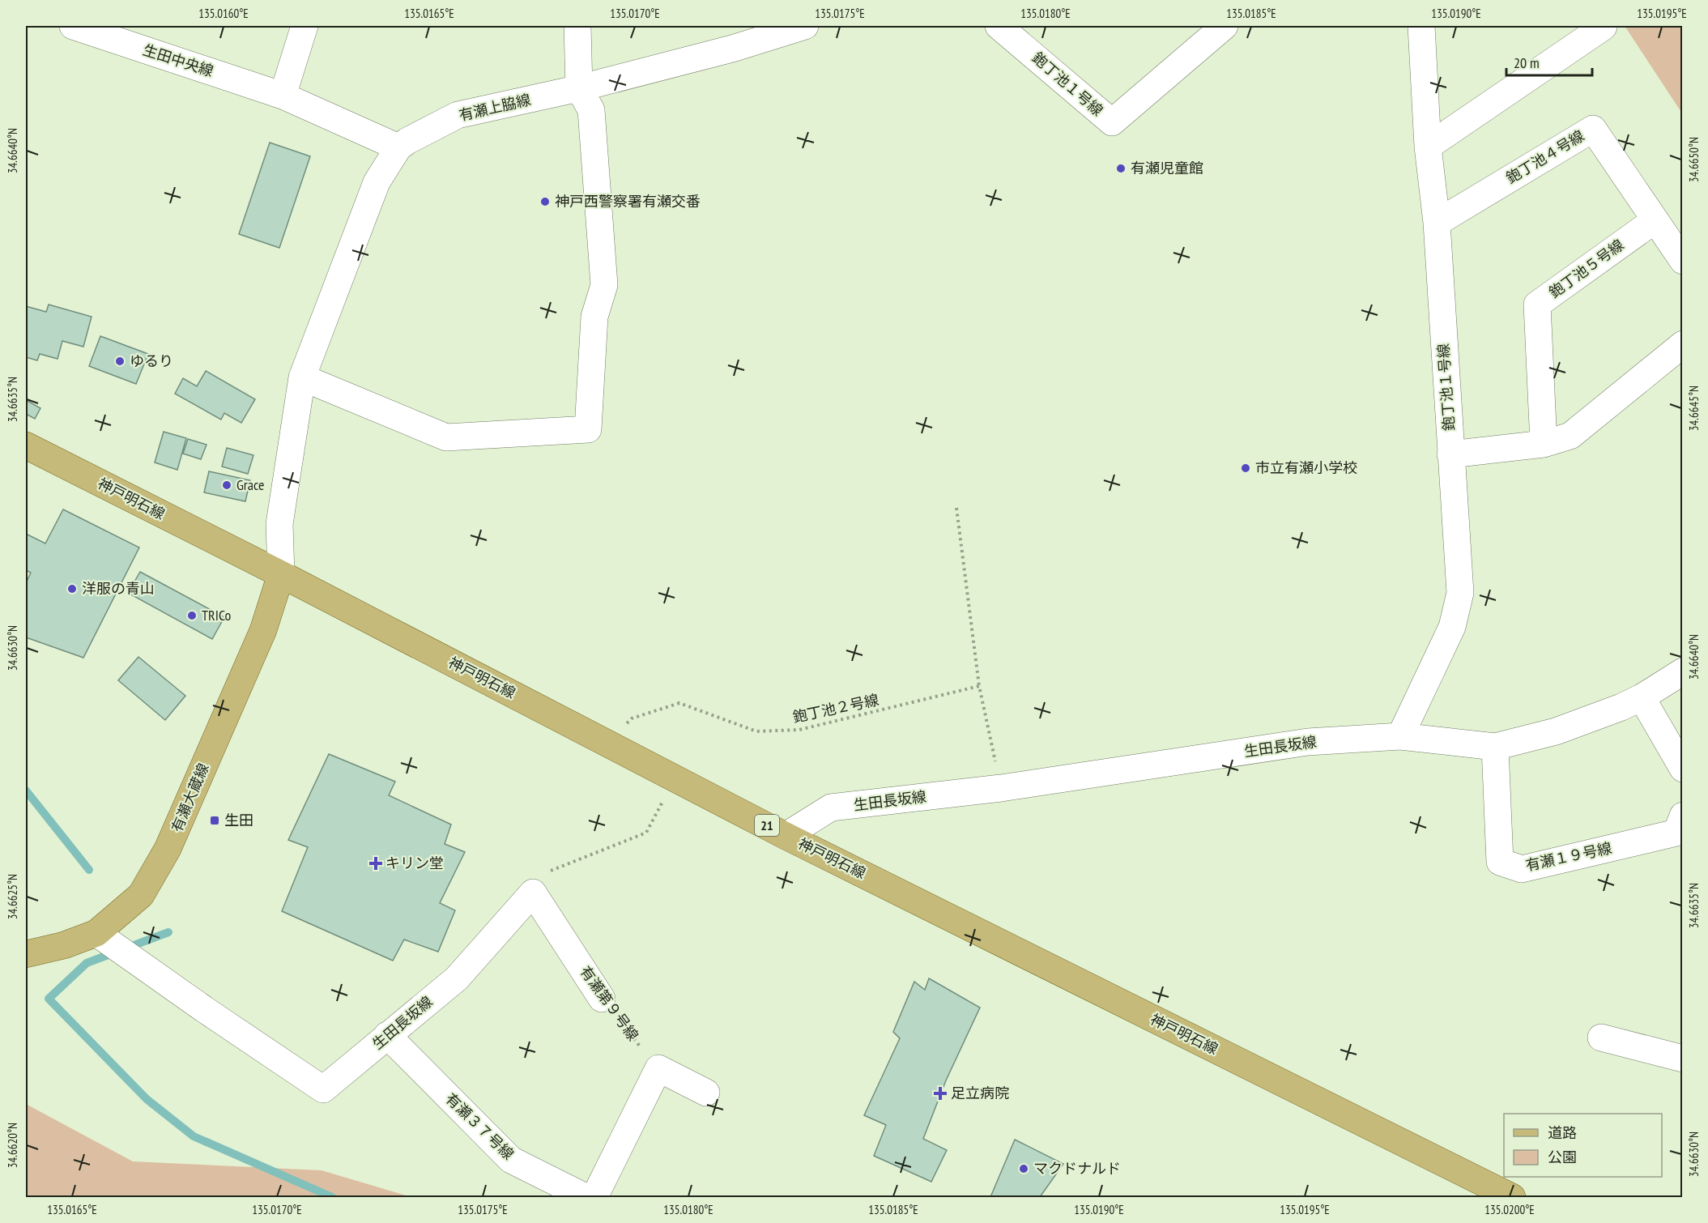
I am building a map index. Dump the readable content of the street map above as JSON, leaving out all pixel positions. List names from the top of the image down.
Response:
{
  "streets": {
    "main road": ["神戸明石線", "有瀬大蔵線", "21"],
    "street": [
      "生田中央線",
      "鉋丁池１号線",
      "有瀬上脇線",
      "鉋丁池４号線",
      "鉋丁池５号線",
      "生田長坂線",
      "有瀬１９号線",
      "有瀬第９号線",
      "有瀬３７号線"
    ],
    "path": ["鉋丁池２号線"]
  },
  "crossings": [
    ["生田中央線", "有瀬上脇線"],
    ["鉋丁池１号線", "鉋丁池４号線"],
    ["鉋丁池１号線", "生田長坂線"],
    ["有瀬上脇線", "神戸明石線"],
    ["有瀬上脇線", "有瀬大蔵線"],
    ["鉋丁池４号線", "鉋丁池５号線"],
    ["神戸明石線", "鉋丁池２号線"],
    ["神戸明石線", "生田長坂線"],
    ["神戸明石線", "有瀬大蔵線"],
    ["生田長坂線", "有瀬大蔵線"],
    ["生田長坂線", "有瀬１９号線"],
    ["生田長坂線", "有瀬第９号線"],
    ["生田長坂線", "有瀬３７号線"]
  ],
  "places": {
    "other": [
      "有瀬児童館",
      "神戸西警察署有瀬交番",
      "ゆるり",
      "市立有瀬小学校",
      "Grace",
      "洋服の青山",
      "TRICo",
      "マクドナルド"
    ],
    "transit": ["生田"],
    "health": ["キリン堂", "足立病院"]
  },
  "legend": ["道路", "公園"],
  "scale_bar": "20 m",
  "coordinates": [
    "135.0160°E",
    "135.0165°E",
    "135.0170°E",
    "135.0175°E",
    "135.0180°E",
    "135.0185°E",
    "135.0190°E",
    "135.0195°E",
    "34.6640°N",
    "34.6650°N",
    "34.6635°N",
    "34.6645°N",
    "34.6630°N",
    "34.6625°N",
    "34.6620°N",
    "135.0200°E"
  ]
}
